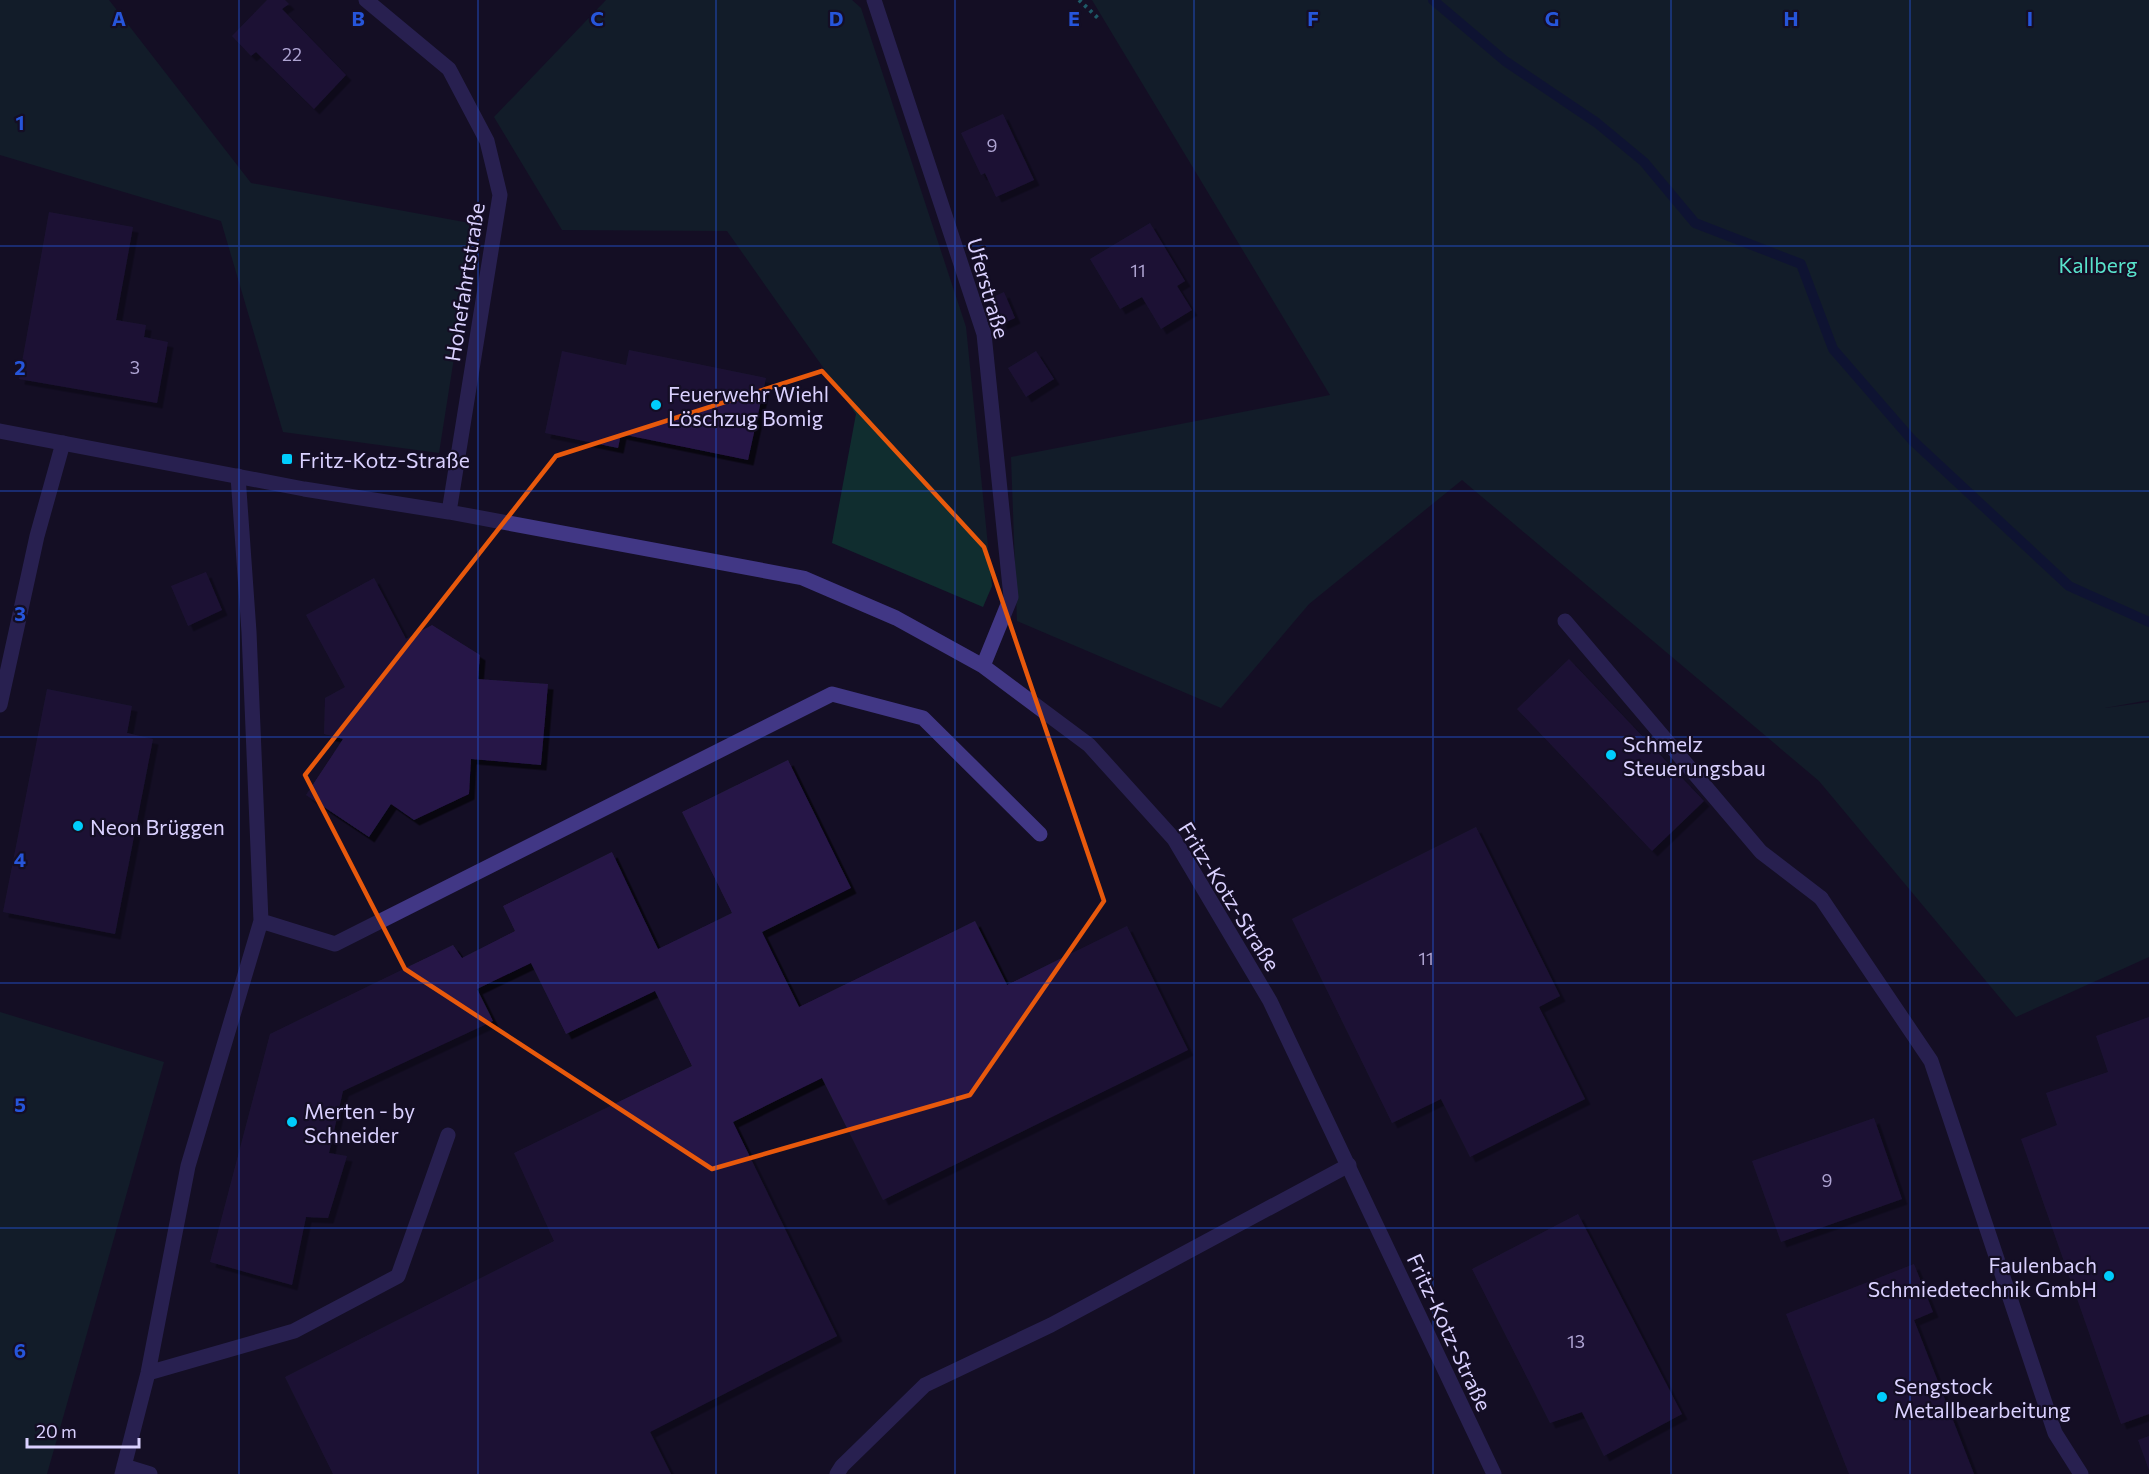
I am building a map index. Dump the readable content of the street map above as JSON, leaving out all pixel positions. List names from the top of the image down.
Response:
{
  "streets": {
    "street": ["Hohefahrtstraße", "Uferstraße", "Fritz-Kotz-Straße"]
  },
  "crossings": [
    ["Hohefahrtstraße", "Fritz-Kotz-Straße"],
    ["Uferstraße", "Fritz-Kotz-Straße"]
  ],
  "parks": ["Kallberg"],
  "places": {
    "other": [
      "Feuerwehr Wiehl Löschzug Bomig",
      "Schmelz Steuerungsbau",
      "Neon Brüggen",
      "Merten - by Schneider",
      "Faulenbach Schmiedetechnik GmbH",
      "Sengstock Metallbearbeitung"
    ],
    "transit": ["Fritz-Kotz-Straße"]
  },
  "house_numbers": [
    "22",
    "9",
    "11",
    "3",
    "11",
    "9",
    "13"
  ],
  "scale_bar": "20 m",
  "grid": {
    "columns": [
      "A",
      "B",
      "C",
      "D",
      "E",
      "F",
      "G",
      "H",
      "I"
    ],
    "rows": [
      "1",
      "2",
      "3",
      "4",
      "5",
      "6"
    ]
  }
}
